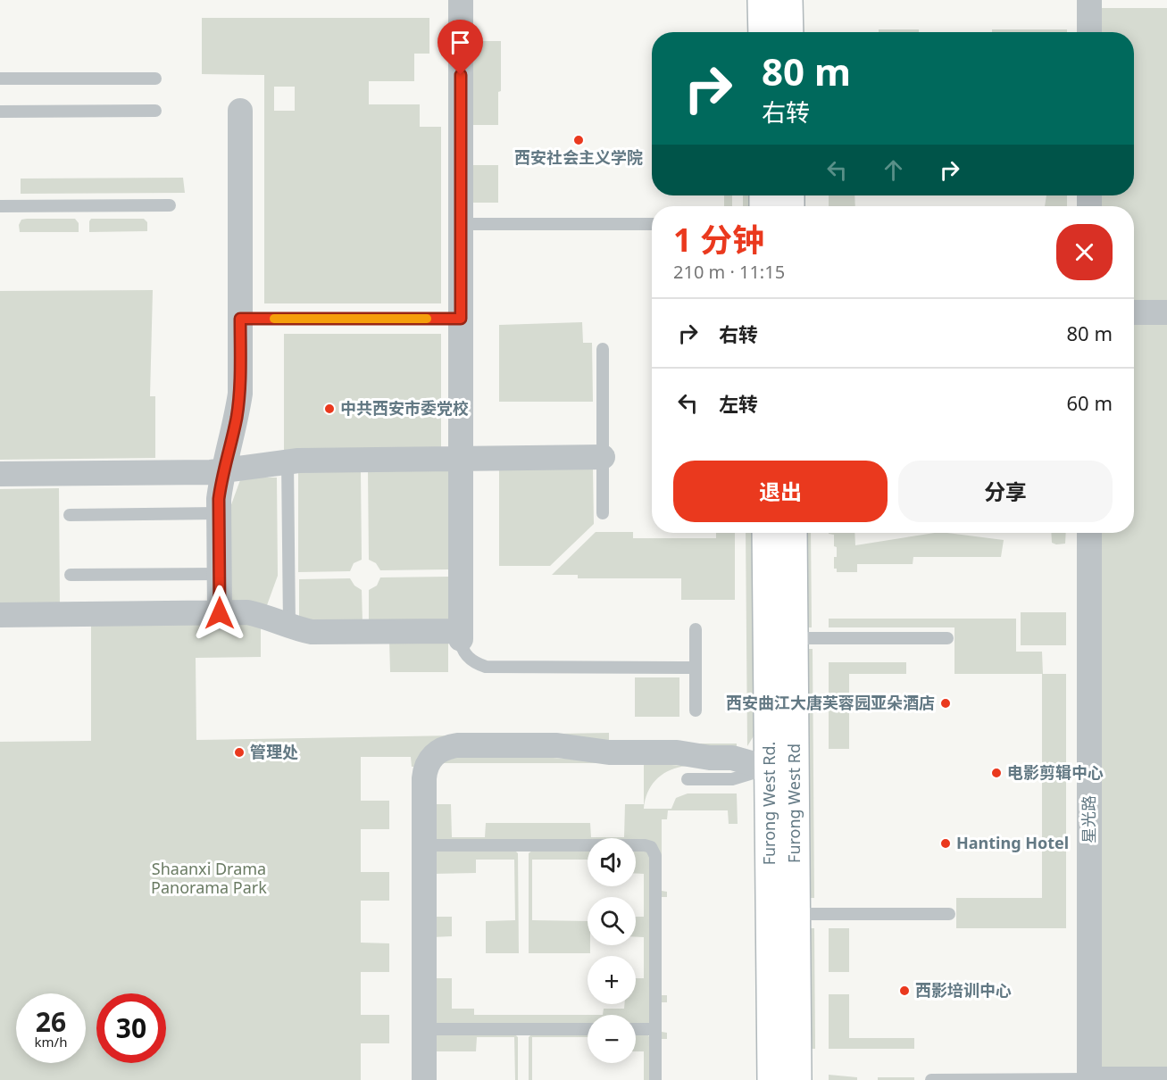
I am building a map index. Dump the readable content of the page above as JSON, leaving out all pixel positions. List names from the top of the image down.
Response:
{
  "streets": {
    "main road": ["Furong West Rd.", "Furong West Rd"],
    "street": ["星光路"]
  },
  "crossings": [
    ["Furong West Rd.", "Furong West Rd"]
  ],
  "parks": ["Shaanxi Drama Panorama Park"],
  "places": [
    "西安社会主义学院",
    "中共西安市委党校",
    "西安曲江大唐芙蓉园亚朵酒店",
    "管理处",
    "电影剪辑中心",
    "Hanting Hotel",
    "西影培训中心"
  ],
  "page": {
    "turn": ["80 m", "右转"],
    "heading": ["1 分钟", "210 m · 11:15"],
    "list": [
      {
        "name": "右转",
        "value": "80 m"
      },
      {
        "name": "左转",
        "value": "60 m"
      }
    ],
    "buttons": ["退出", "分享"],
    "map_buttons": ["+", "−"],
    "speed": "26 km/h",
    "limit": "30"
  }
}
